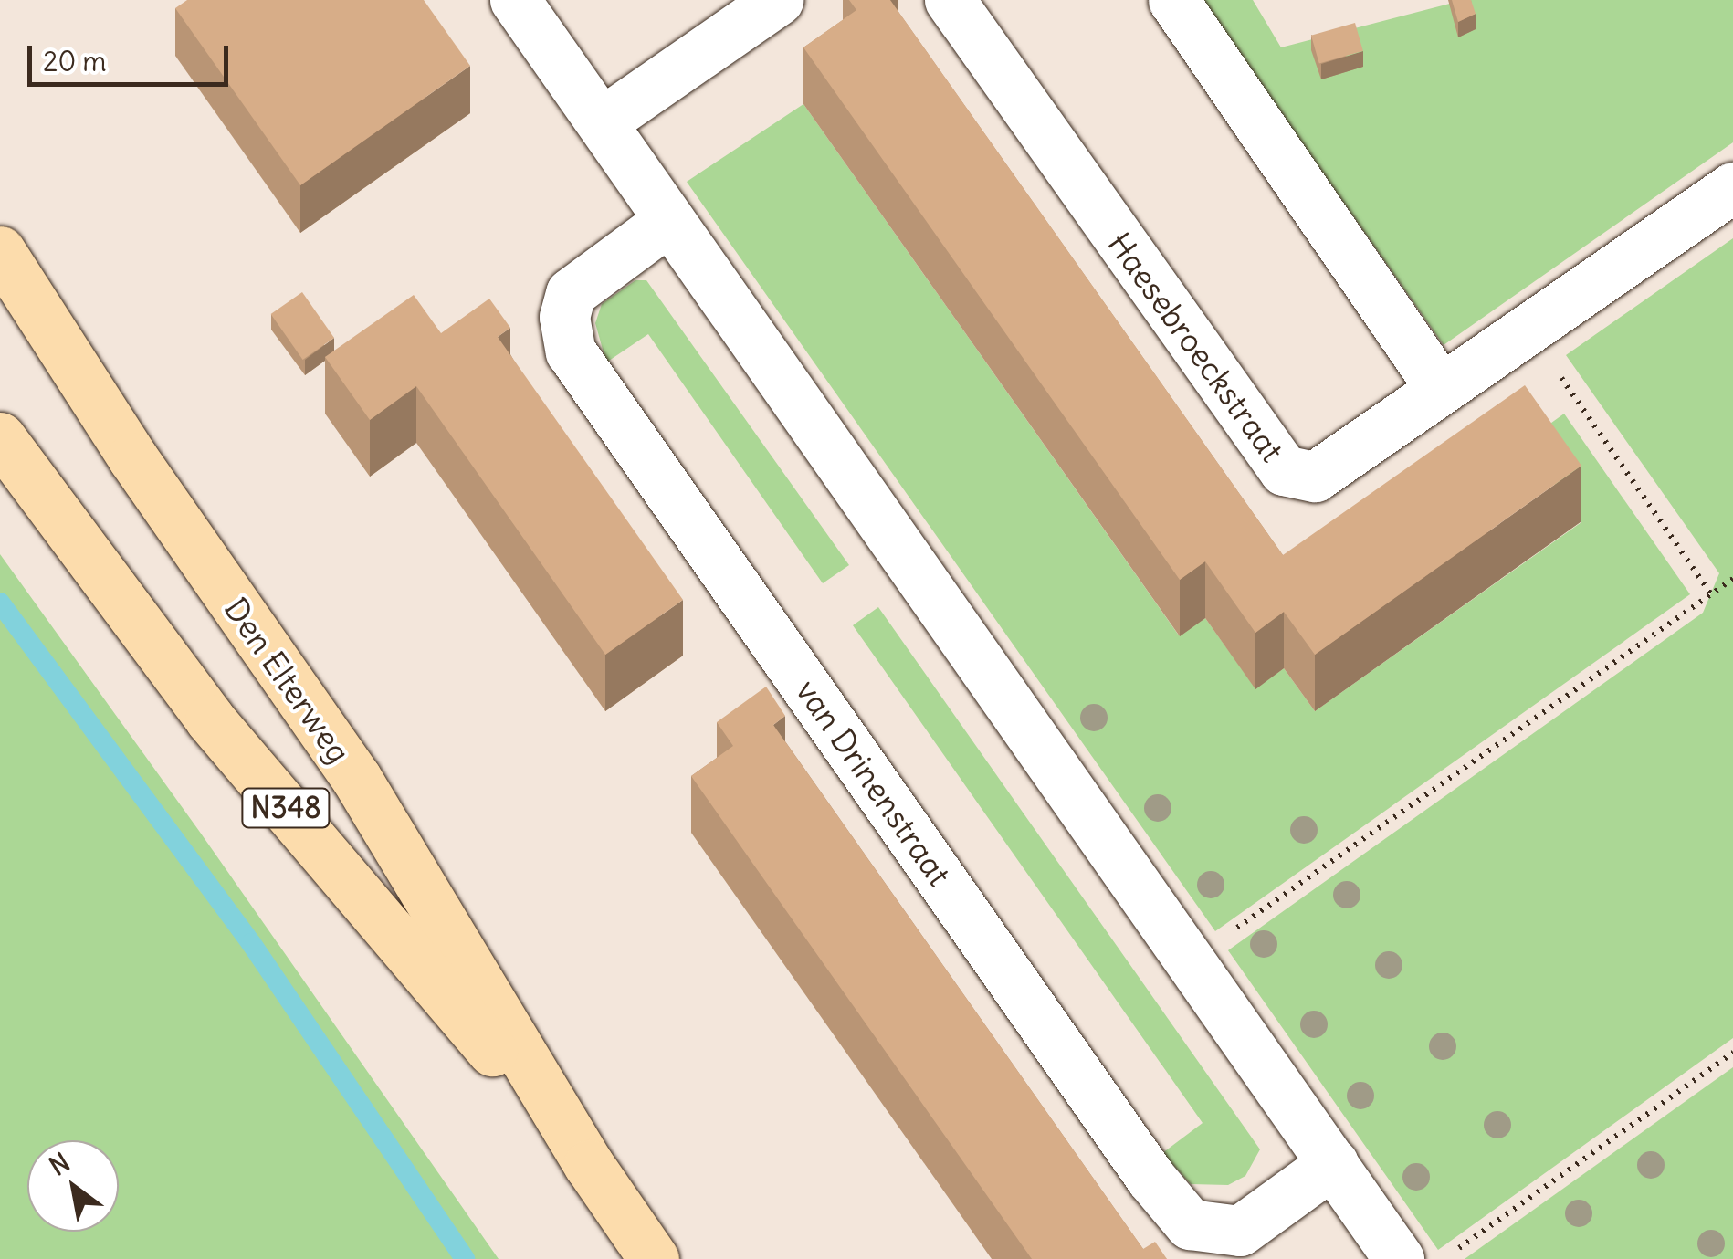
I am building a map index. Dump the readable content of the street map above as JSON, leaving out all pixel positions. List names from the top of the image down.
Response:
{
  "streets": {
    "main road": ["Den Elterweg", "N348"],
    "street": ["Haesebroeckstraat", "van Drinenstraat"]
  },
  "scale_bar": "20 m",
  "north": "top left"
}
